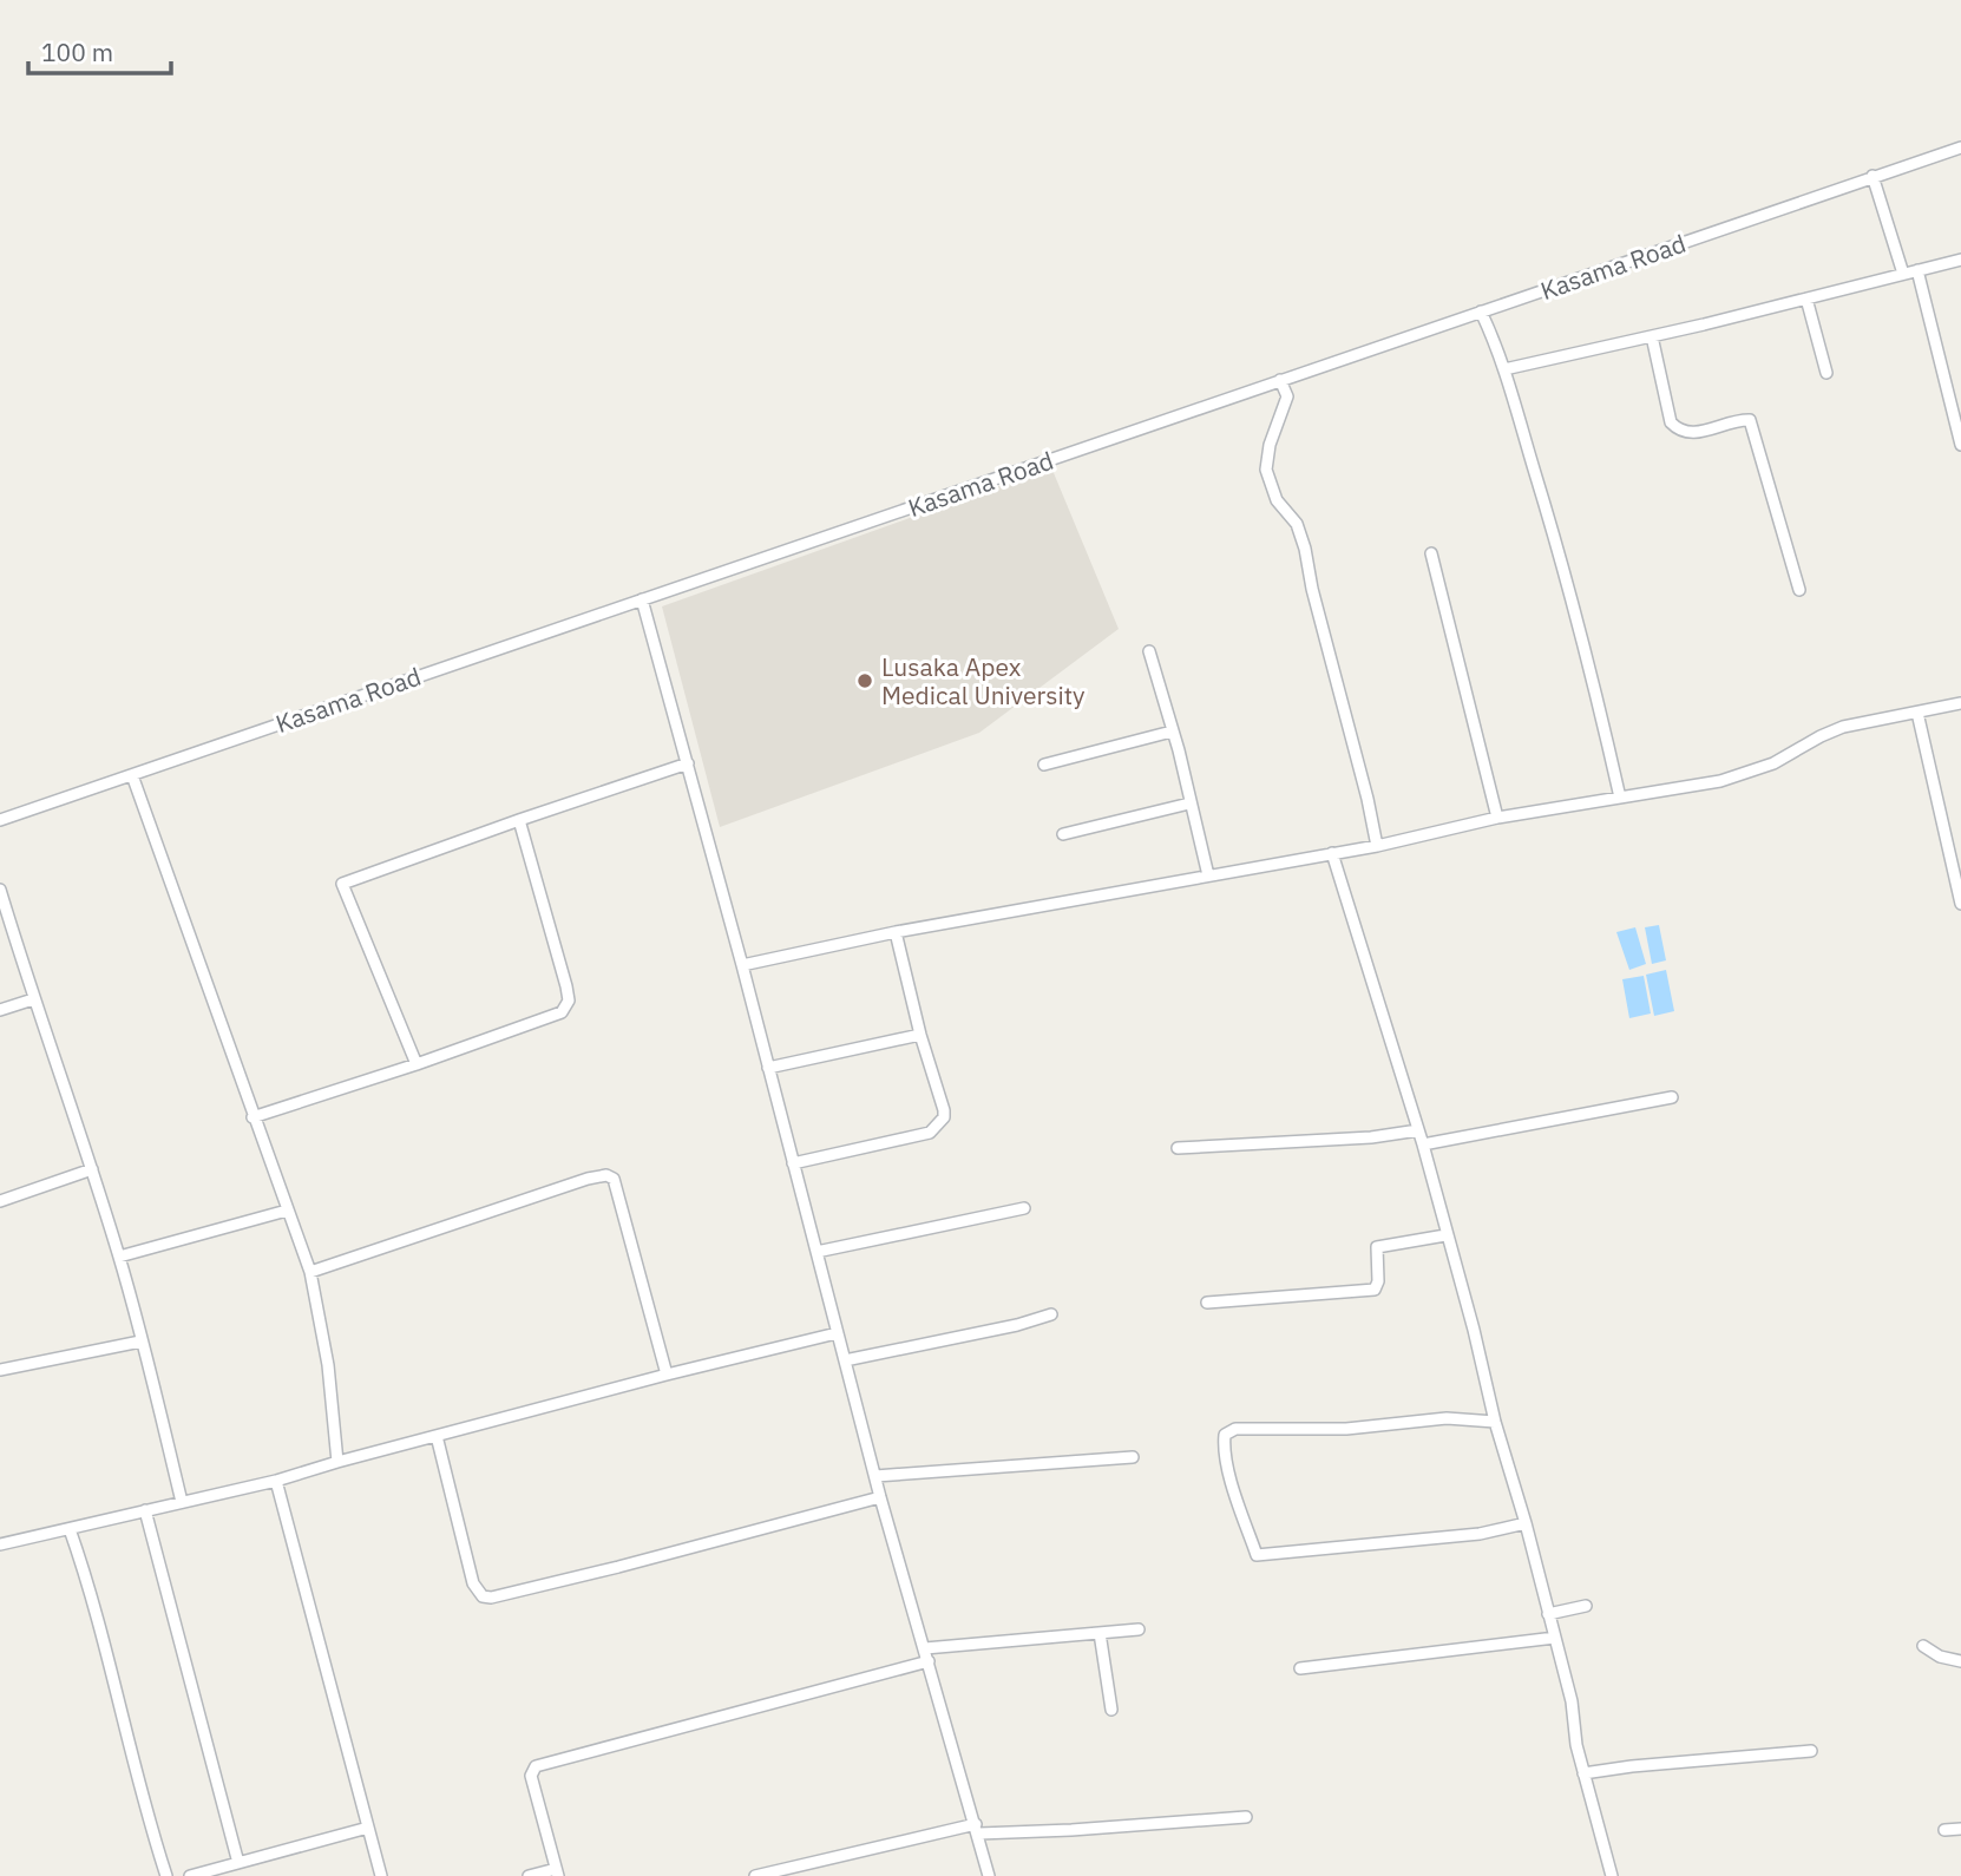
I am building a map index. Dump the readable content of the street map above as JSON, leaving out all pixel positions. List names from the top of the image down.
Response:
{
  "streets": {
    "street": ["Kasama Road"]
  },
  "places": ["Lusaka Apex Medical University"],
  "scale_bar": "100 m"
}
